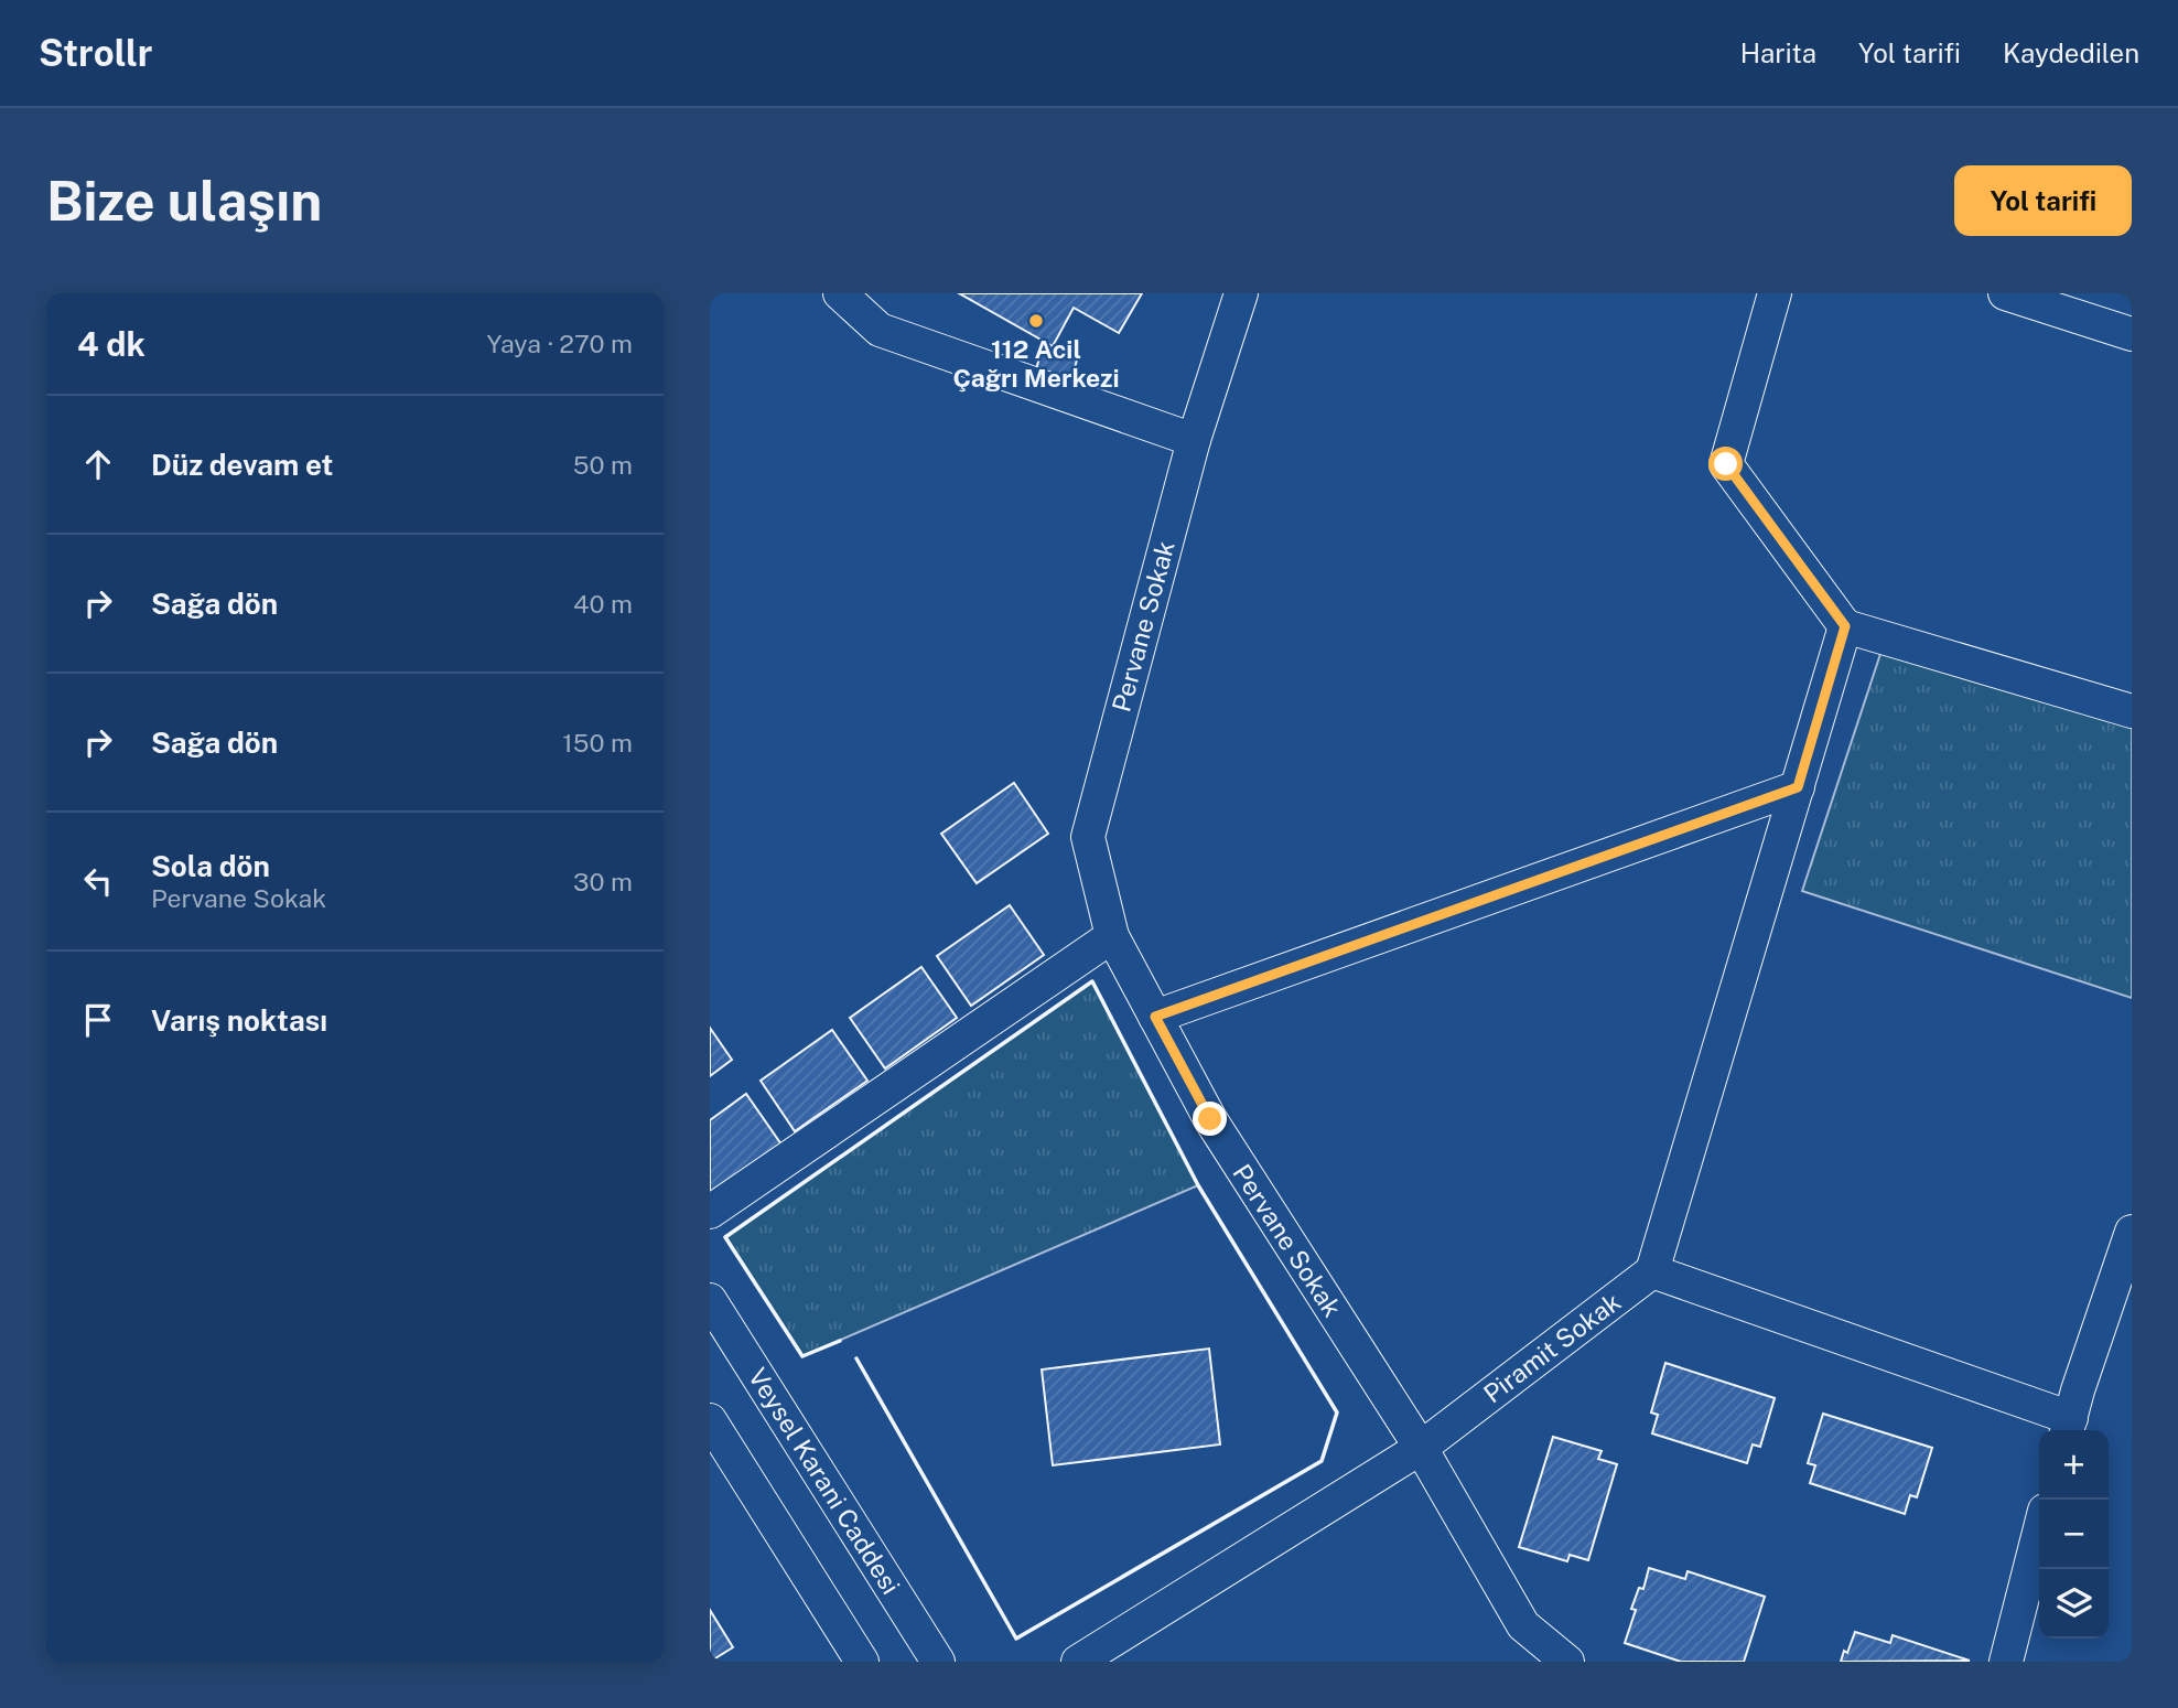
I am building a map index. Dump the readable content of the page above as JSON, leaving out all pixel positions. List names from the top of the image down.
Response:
{
  "streets": {
    "street": ["Pervane Sokak", "Piramit Sokak", "Veysel Karani Caddesi"]
  },
  "crossings": [
    ["Pervane Sokak", "Piramit Sokak"]
  ],
  "places": ["112 Acil Çağrı Merkezi"],
  "page": {
    "header": "Strollr",
    "nav": ["Harita", "Yol tarifi", "Kaydedilen"],
    "buttons": "Yol tarifi",
    "title": "Bize ulaşın",
    "heading": ["4 dk", "Yaya · 270 m"],
    "list": [
      ["Düz devam et", "50 m"],
      ["Sağa dön", "40 m"],
      ["Sağa dön", "150 m"],
      ["Sola dön", "Pervane Sokak", "30 m"],
      "Varış noktası"
    ],
    "map_buttons": ["+", "−"]
  }
}
